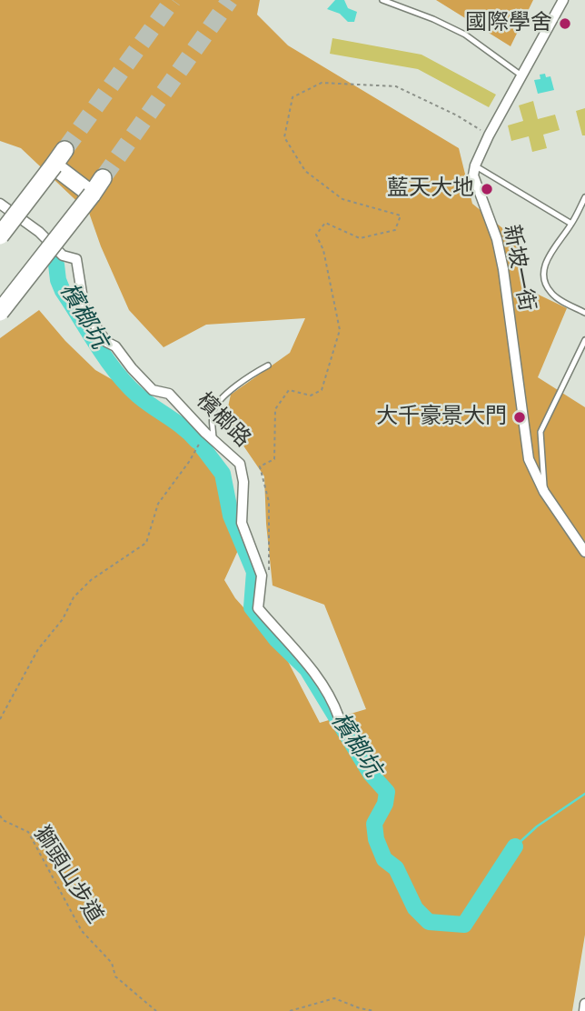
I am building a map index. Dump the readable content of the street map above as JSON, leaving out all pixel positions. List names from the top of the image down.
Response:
{
  "streets": {
    "street": ["新坡一街", "檳榔路"],
    "path": ["獅頭山步道"]
  },
  "water": ["檳榔坑"],
  "places": ["國際學舍", "藍天大地", "大千豪景大門"]
}
